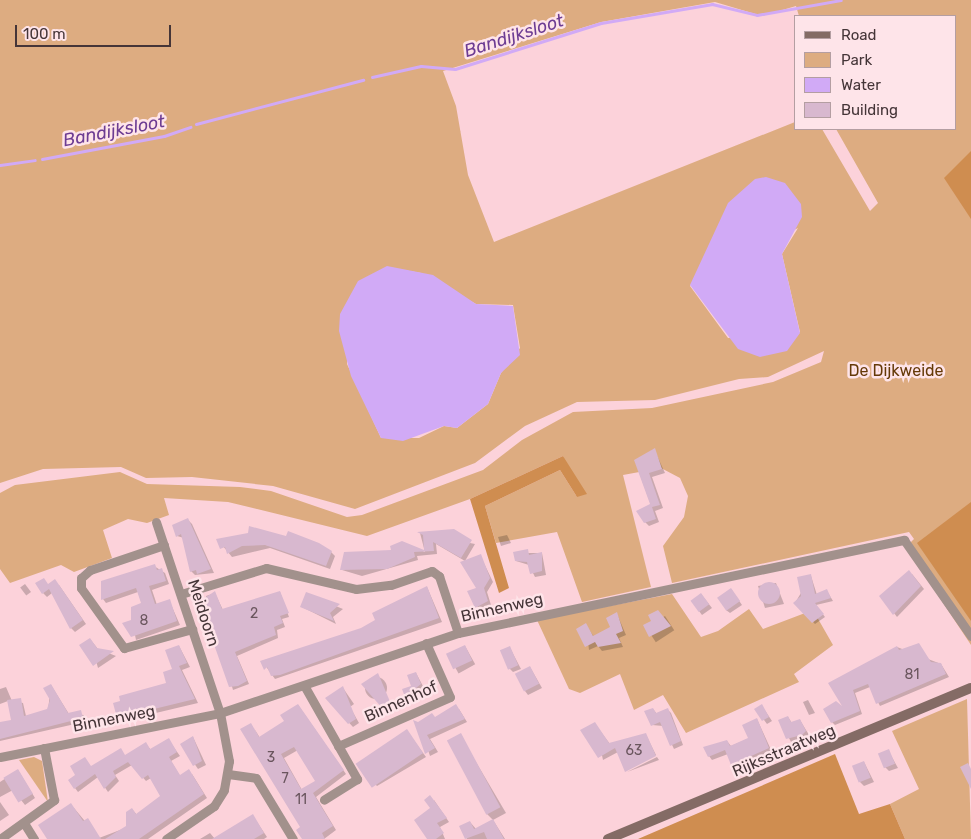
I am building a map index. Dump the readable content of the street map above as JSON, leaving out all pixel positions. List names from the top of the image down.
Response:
{
  "streets": {
    "main road": ["Rijksstraatweg"],
    "street": ["Binnenweg", "Meidoorn", "Binnenhof"]
  },
  "crossings": [
    ["Binnenweg", "Meidoorn"],
    ["Binnenweg", "Binnenhof"]
  ],
  "water": ["Bandijksloot"],
  "parks": ["De Dijkweide"],
  "house_numbers": [
    "2",
    "8",
    "81",
    "63",
    "3",
    "7",
    "11"
  ],
  "legend": [
    "Road",
    "Park",
    "Water",
    "Building"
  ],
  "scale_bar": "100 m"
}
